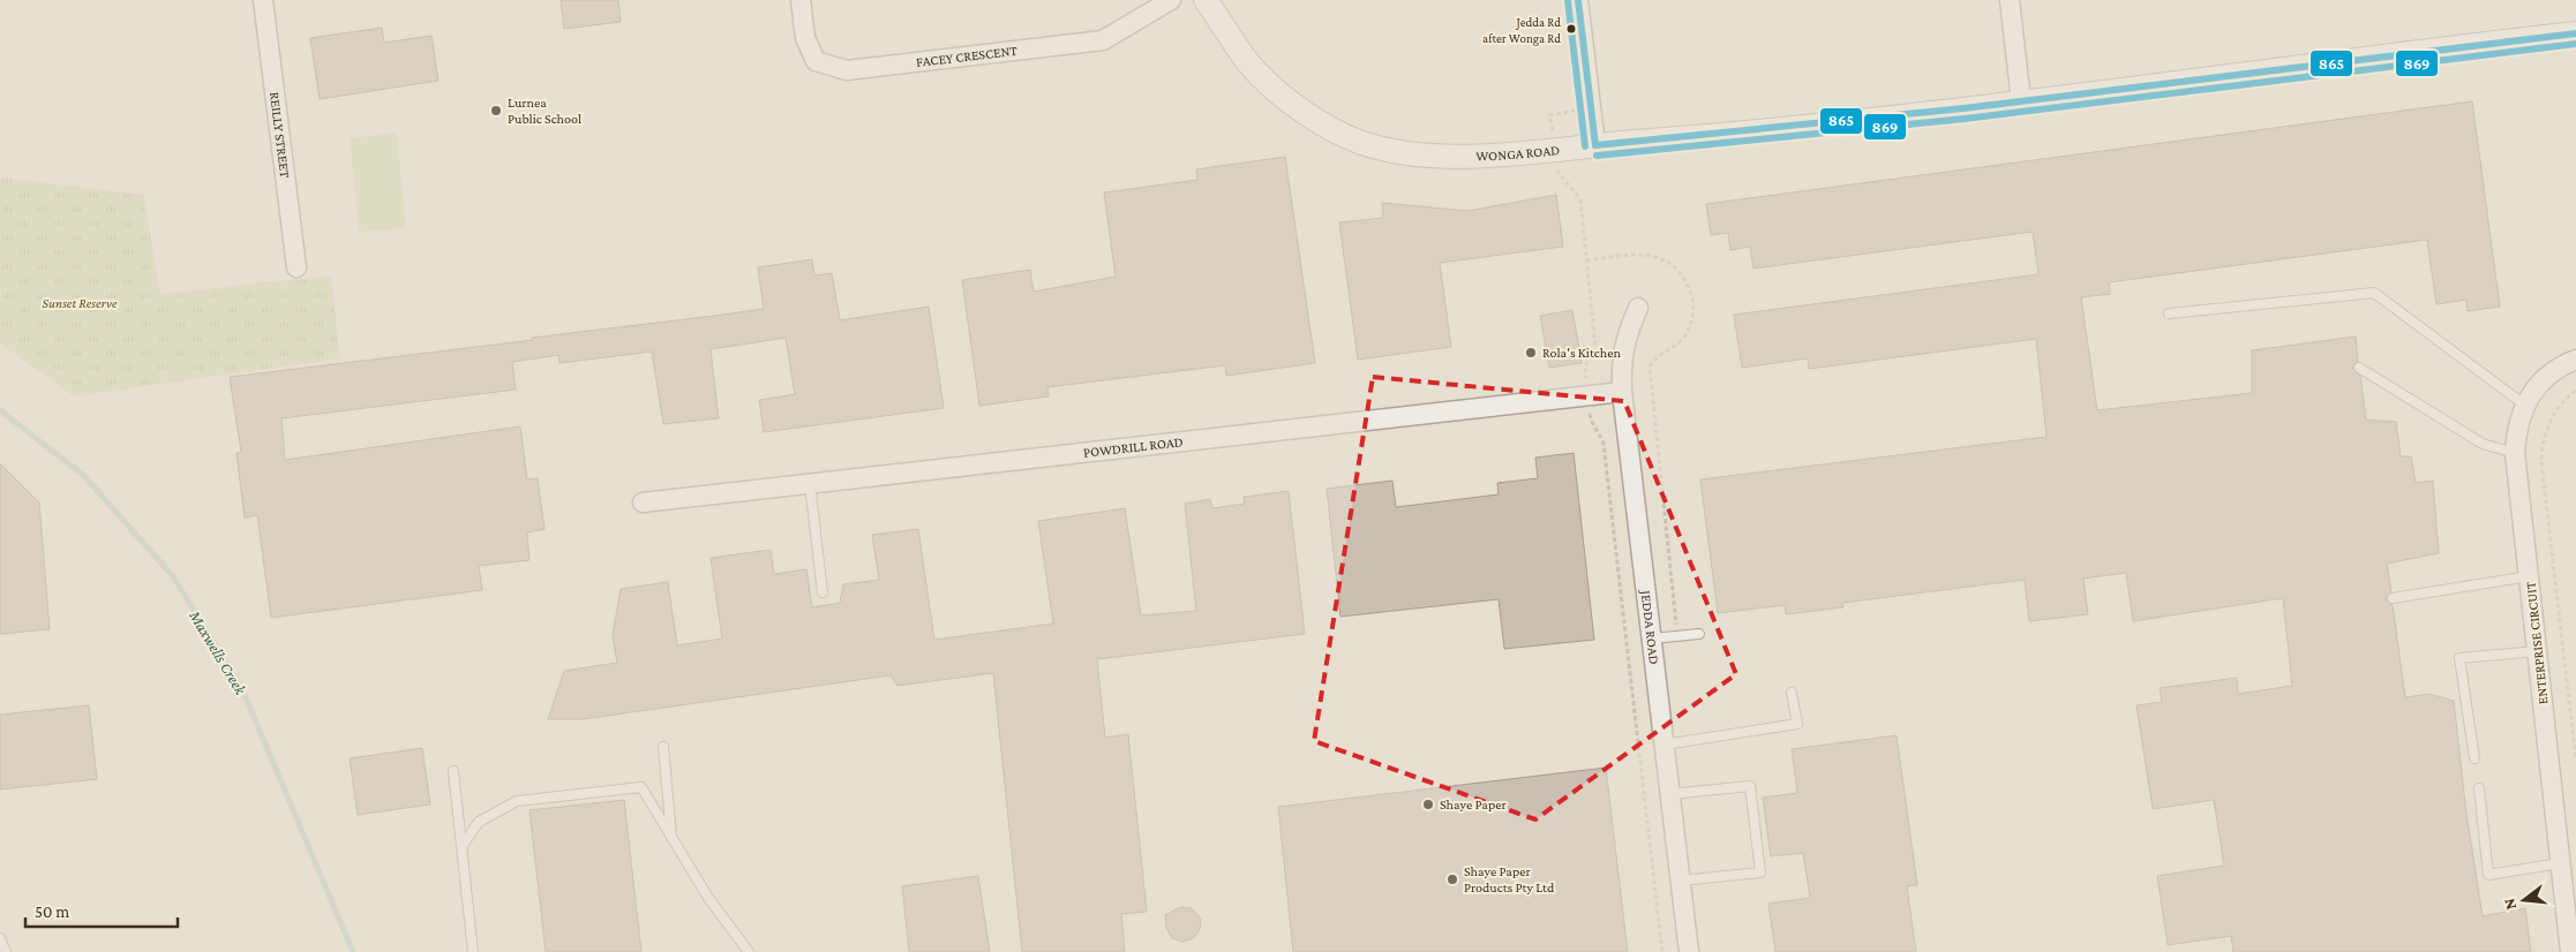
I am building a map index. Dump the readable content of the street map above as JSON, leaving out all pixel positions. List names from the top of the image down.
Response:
{
  "streets": {
    "street": [
      "FACEY CRESCENT",
      "REILLY STREET",
      "WONGA ROAD",
      "POWDRILL ROAD",
      "JEDDA ROAD",
      "ENTERPRISE CIRCUIT"
    ]
  },
  "crossings": [
    ["POWDRILL ROAD", "JEDDA ROAD"]
  ],
  "water": ["Maxwells Creek"],
  "parks": ["Sunset Reserve"],
  "places": [
    "Jedda Rd after Wonga Rd",
    "Lurnea Public School",
    "Rola's Kitchen",
    "Shaye Paper",
    "Shaye Paper Products Pty Ltd"
  ],
  "lines": ["transit line 865", "transit line 869"],
  "scale_bar": "50 m",
  "north": "left"
}
